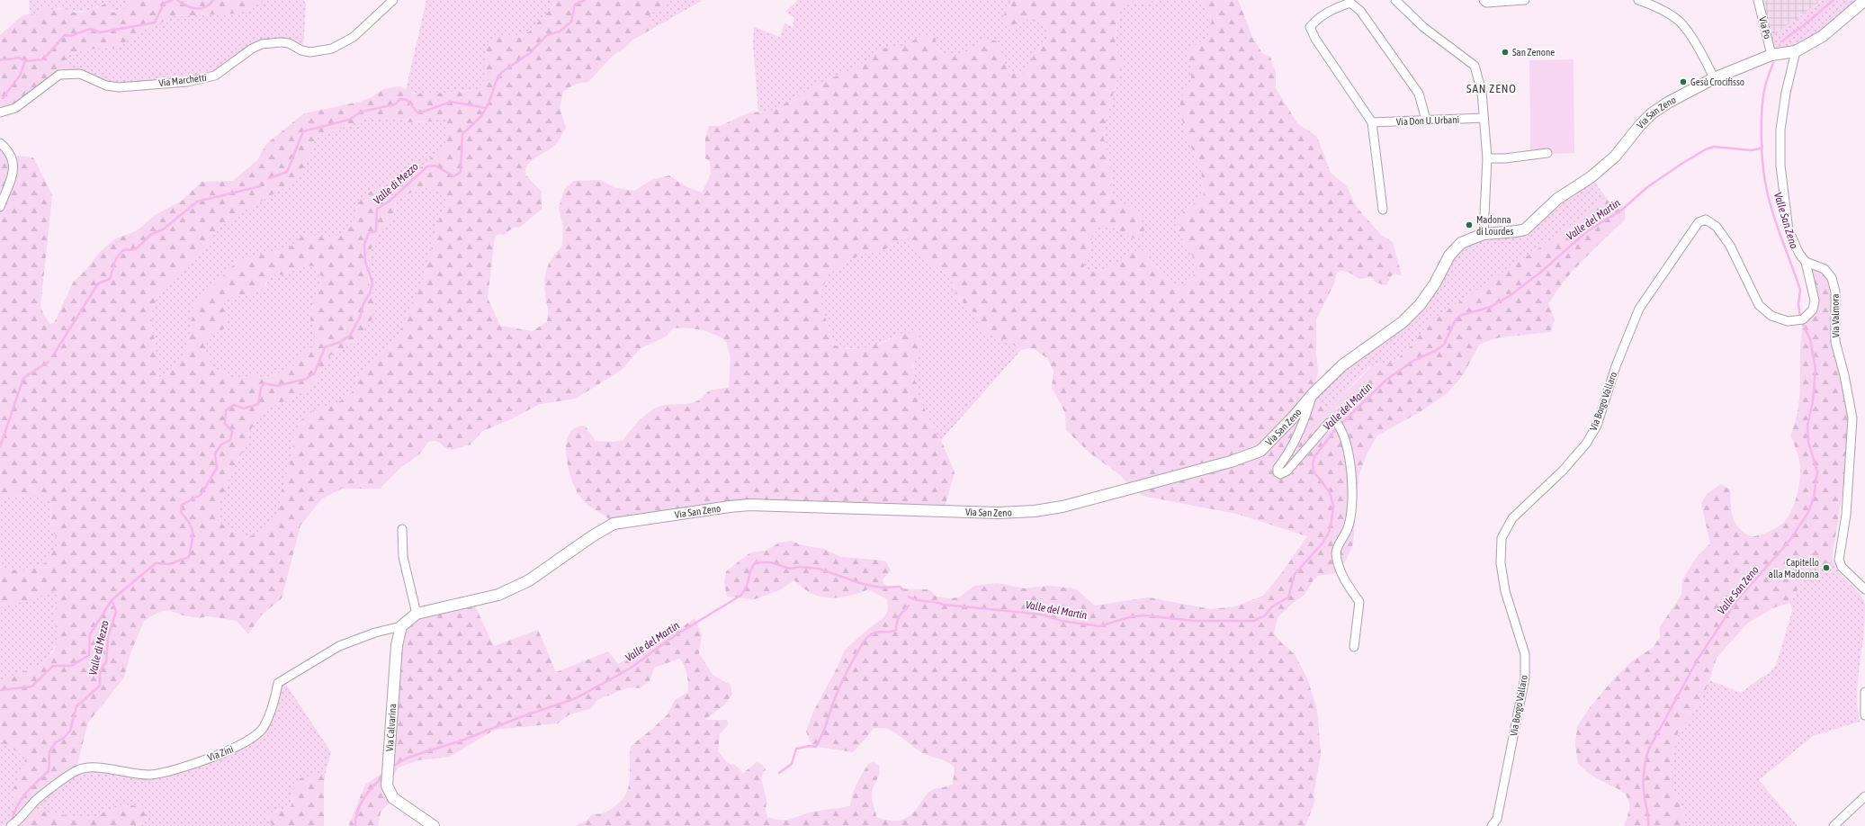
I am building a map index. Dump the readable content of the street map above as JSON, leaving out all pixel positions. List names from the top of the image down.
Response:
{
  "streets": {
    "street": [
      "Via Po",
      "Via Marchetti",
      "Via San Zeno",
      "Via Don U. Urbani",
      "Via Valmora",
      "Via Borgo Vallaro",
      "Via Calvarina",
      "Via Zini"
    ]
  },
  "crossings": [
    ["Via Po", "Via San Zeno"],
    ["Via Valmora", "Via Borgo Vallaro"],
    ["Via Calvarina", "Via Zini"]
  ],
  "districts": ["SAN ZENO"],
  "water": ["Valle di Mezzo", "Valle del Martin", "Valle San Zeno"],
  "places": [
    "San Zenone",
    "Gesù Crocifisso",
    "Madonna di Lourdes",
    "Capitello alla Madonna"
  ]
}
